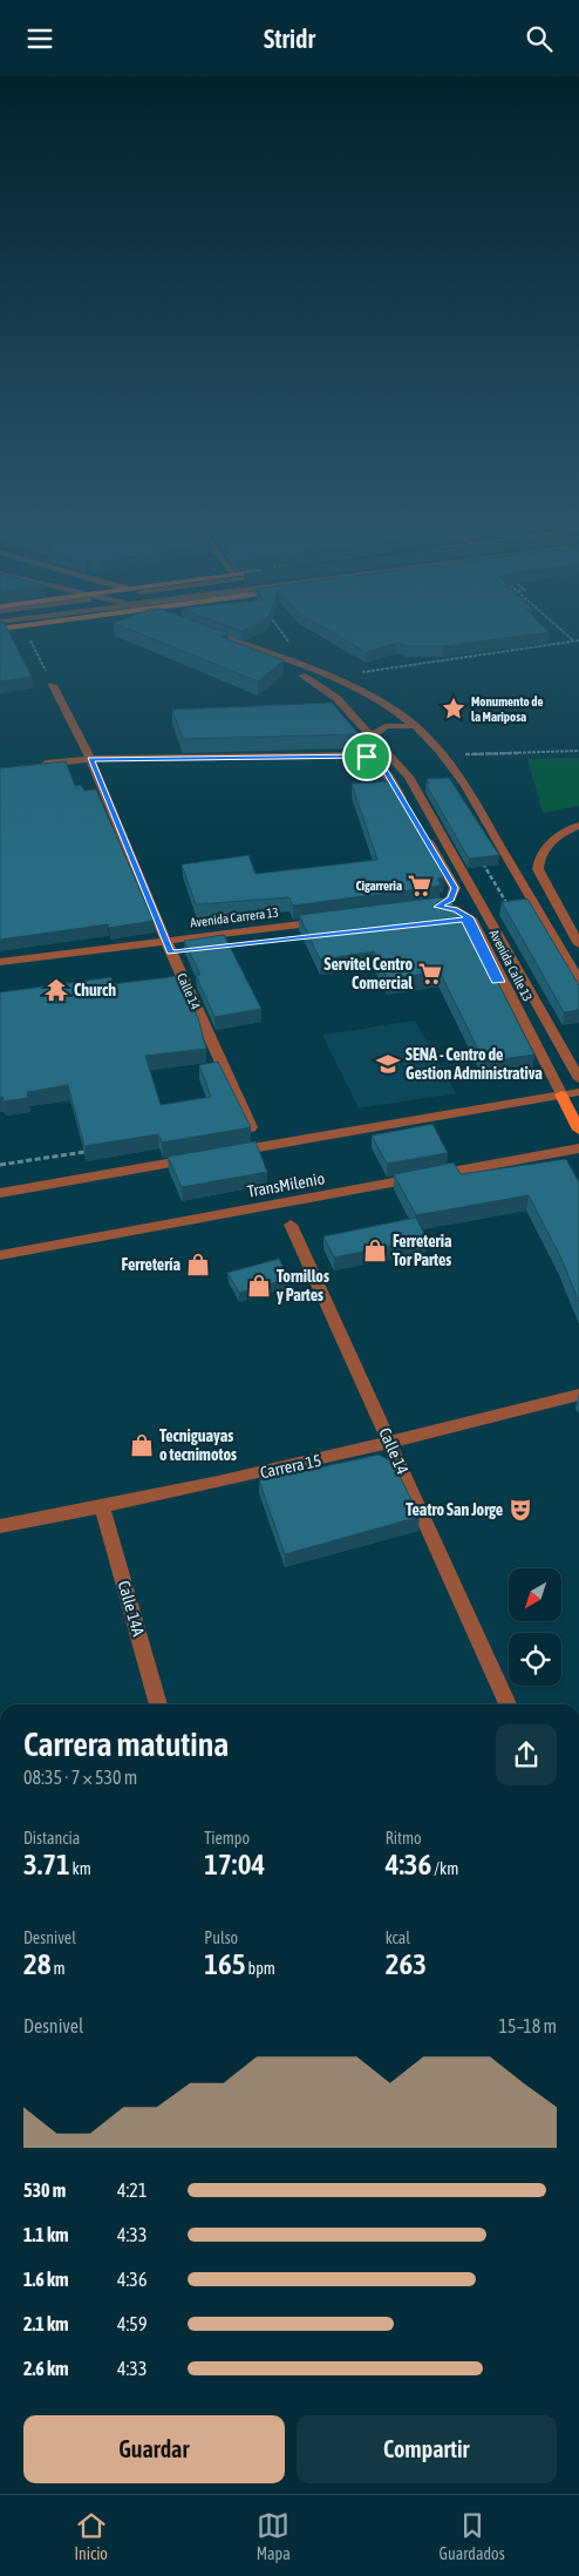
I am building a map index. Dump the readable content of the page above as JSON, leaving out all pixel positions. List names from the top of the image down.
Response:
{
  "streets": {
    "main road": ["Avenida Calle 13"],
    "street": [
      "Avenida Carrera 13",
      "Calle 14",
      "TransMilenio",
      "Carrera 15",
      "Calle 14A"
    ]
  },
  "crossings": [
    ["Avenida Carrera 13", "Calle 14"],
    ["Calle 14", "Carrera 15"],
    ["Carrera 15", "Calle 14A"]
  ],
  "places": {
    "place": ["Monumento de la Mariposa"],
    "supermarket": ["Cigarreria", "Servitel Centro Comercial"],
    "temple": ["Church"],
    "school or university": ["SENA - Centro de Gestion Administrativa"],
    "shop": [
      "Ferreteria Tor Partes",
      "Ferretería",
      "Tornillos y Partes",
      "Tecniguayas o tecnimotos"
    ],
    "theatre": ["Teatro San Jorge"]
  },
  "north": "bottom left",
  "page": {
    "header": "Stridr",
    "heading": ["Carrera matutina", "08:35 · 7 × 530 m"],
    "stats": [
      ["Distancia", "3.71 km"],
      ["Tiempo", "17:04"],
      ["Ritmo", "4:36 /km"],
      ["Desnivel", "28 m"],
      ["Pulso", "165 bpm"],
      ["kcal", "263"]
    ],
    "chart": ["Desnivel", "15–18 m"],
    "list": [
      {
        "name": "530 m",
        "note": "4:21"
      },
      {
        "name": "1.1 km",
        "note": "4:33"
      },
      {
        "name": "1.6 km",
        "note": "4:36"
      },
      {
        "name": "2.1 km",
        "note": "4:59"
      },
      {
        "name": "2.6 km",
        "note": "4:33"
      }
    ],
    "buttons": ["Guardar", "Compartir"],
    "tabs": ["Inicio", "Mapa", "Guardados"]
  }
}
